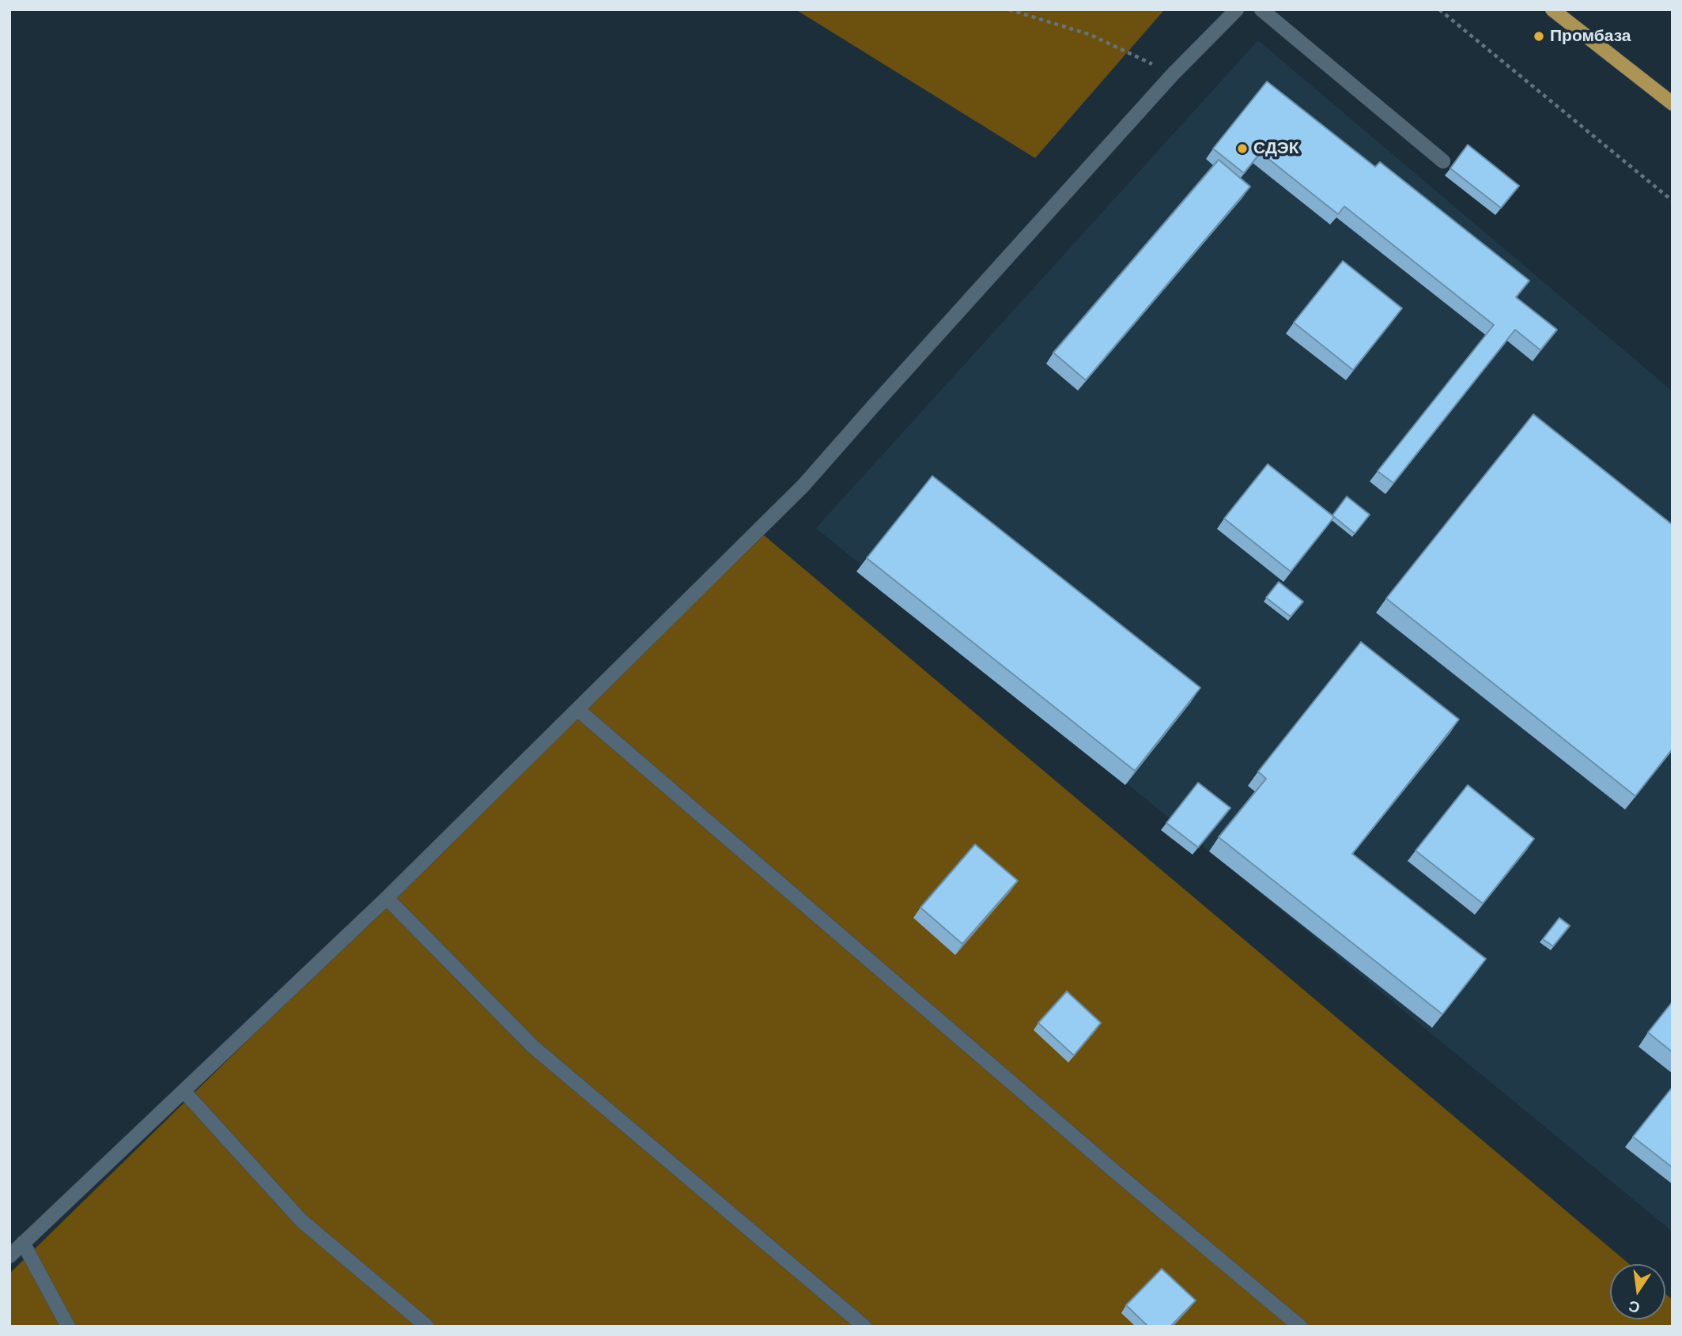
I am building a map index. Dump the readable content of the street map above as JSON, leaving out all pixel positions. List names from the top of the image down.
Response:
{
  "places": ["Промбаза", "СДЭК"],
  "north": "bottom"
}
